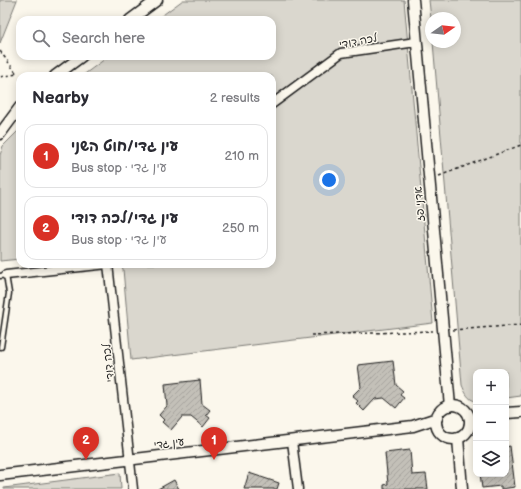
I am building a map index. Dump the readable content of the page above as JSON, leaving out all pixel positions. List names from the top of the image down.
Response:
{
  "streets": {
    "street": ["לכה דודי", "אדני פז", "עין גדי"]
  },
  "crossings": [
    ["לכה דודי", "אדני פז"],
    ["לכה דודי", "עין גדי"],
    ["אדני פז", "עין גדי"]
  ],
  "north": "right",
  "page": {
    "search": "Search here",
    "heading": ["Nearby", "2 results"],
    "list": [
      {
        "mark": "1",
        "name": "עין גדי/חוט השני",
        "note": "Bus stop · עין גדי",
        "value": "210 m"
      },
      {
        "mark": "2",
        "name": "עין גדי/לכה דודי",
        "note": "Bus stop · עין גדי",
        "value": "250 m"
      }
    ],
    "map_buttons": ["+", "−"],
    "pins": ["1", "2"]
  }
}
